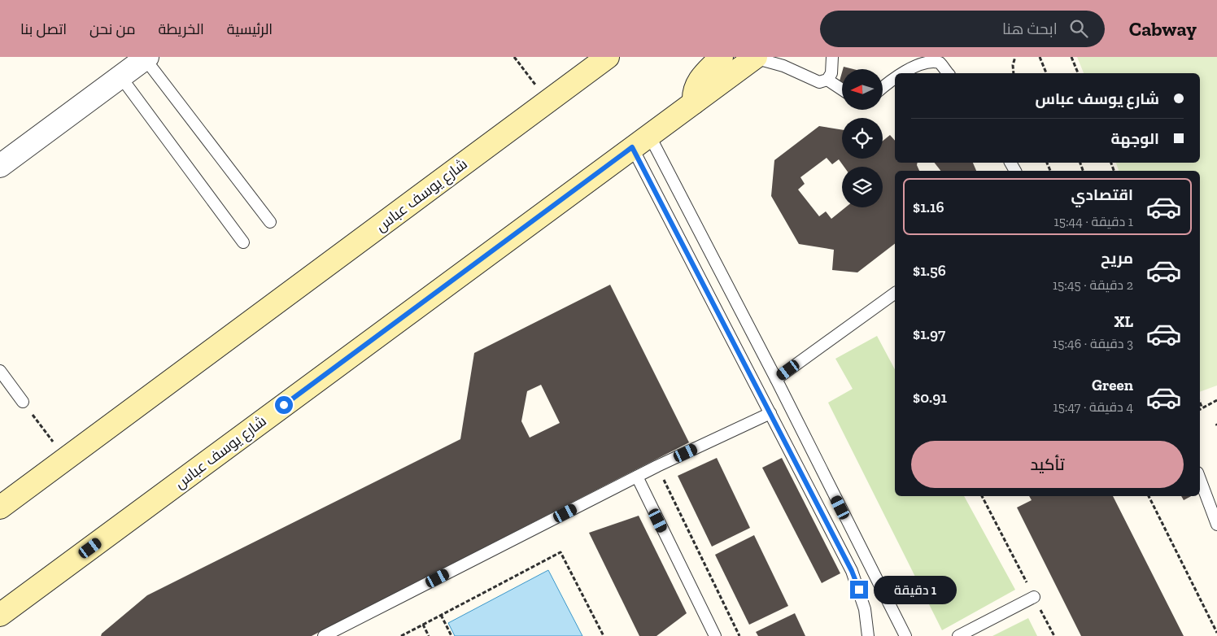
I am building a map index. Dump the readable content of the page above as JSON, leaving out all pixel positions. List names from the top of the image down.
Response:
{
  "streets": {
    "main road": ["شارع يوسف عباس"]
  },
  "north": "left",
  "page": {
    "header": "Cabway",
    "search": "ابحث هنا",
    "nav": [
      "الرئيسية",
      "الخريطة",
      "من نحن",
      "اتصل بنا"
    ],
    "banner": ["شارع يوسف عباس", "الوجهة"],
    "list": [
      {
        "name": "اقتصادي",
        "note": "1 دقيقة · 15:44",
        "value": "$1.16"
      },
      {
        "name": "مريح",
        "note": "2 دقيقة · 15:45",
        "value": "$1.56"
      },
      {
        "name": "XL",
        "note": "3 دقيقة · 15:46",
        "value": "$1.97"
      },
      {
        "name": "Green",
        "note": "4 دقيقة · 15:47",
        "value": "$0.91"
      }
    ],
    "buttons": "تأكيد",
    "bubble": "1 دقيقة"
  }
}
